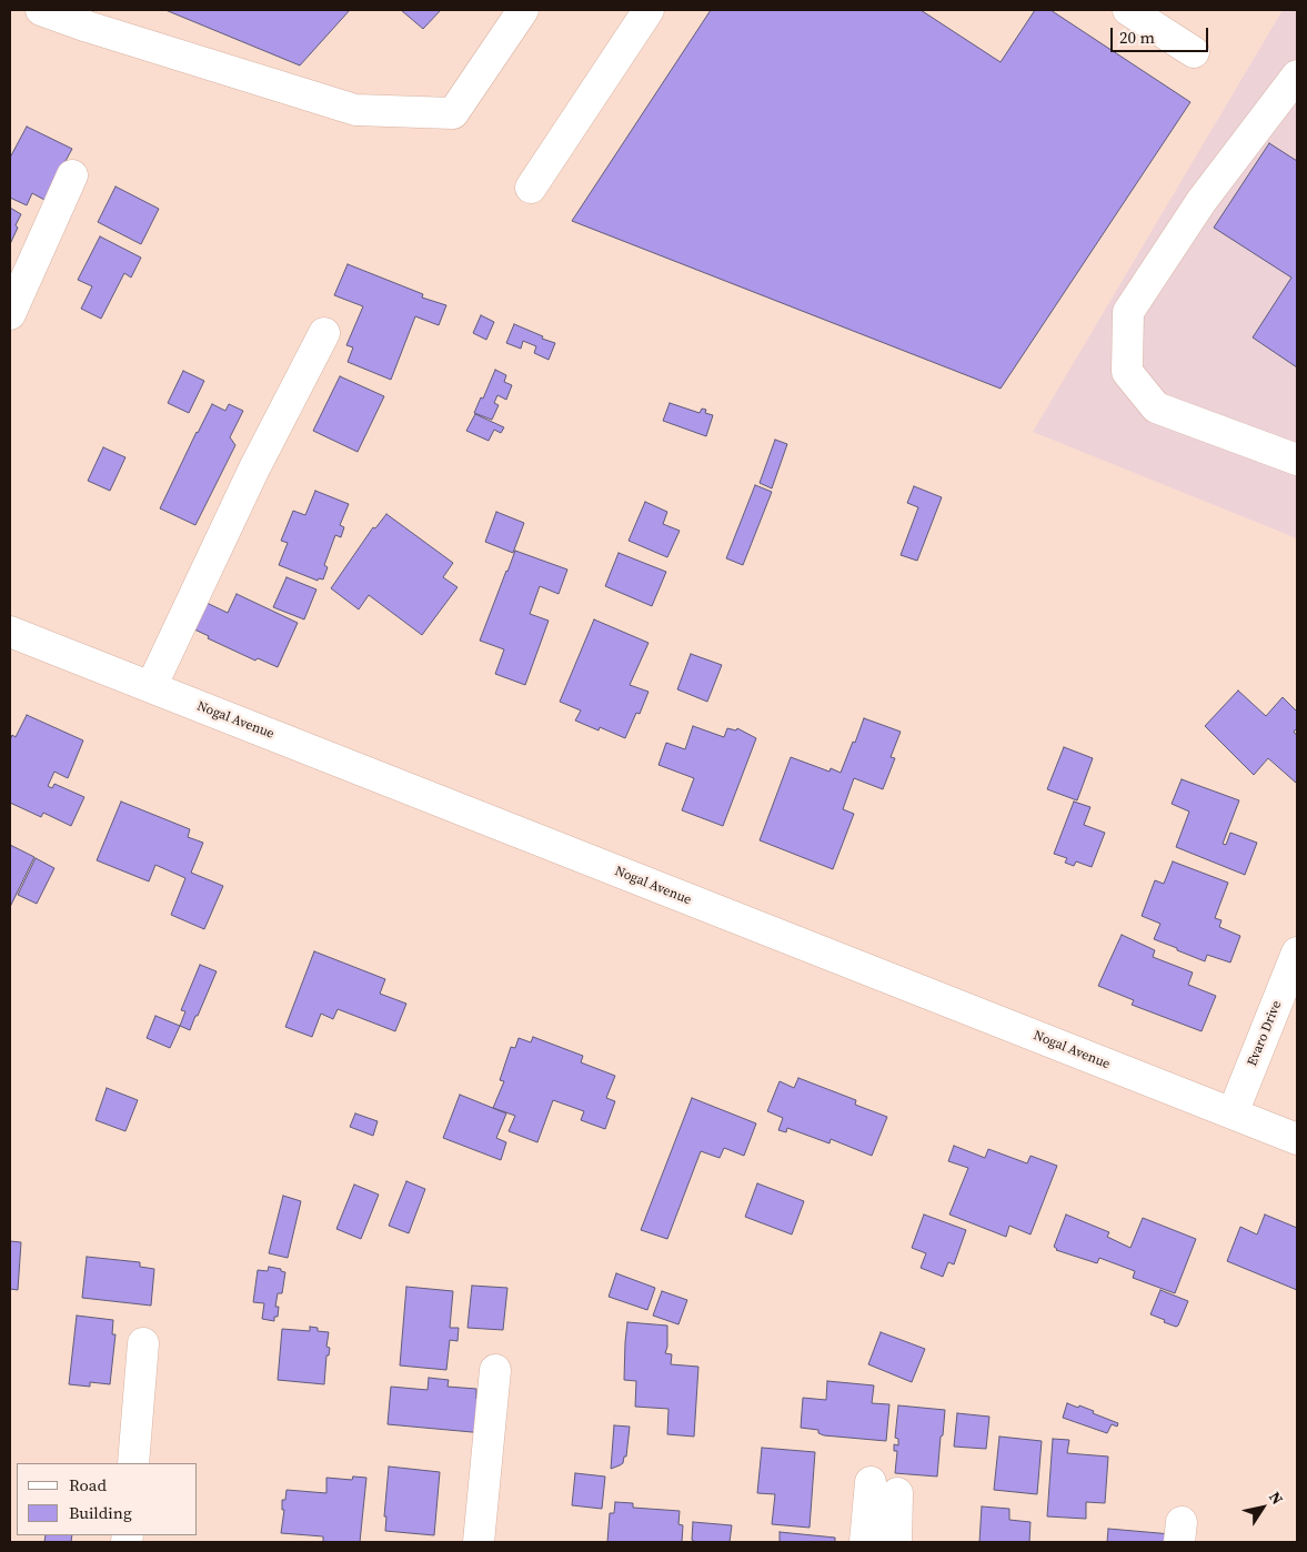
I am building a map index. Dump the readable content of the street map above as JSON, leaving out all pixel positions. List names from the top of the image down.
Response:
{
  "streets": {
    "street": ["Nogal Avenue", "Evaro Drive"]
  },
  "crossings": [
    ["Nogal Avenue", "Evaro Drive"]
  ],
  "legend": ["Road", "Building"],
  "scale_bar": "20 m",
  "north": "top right"
}
